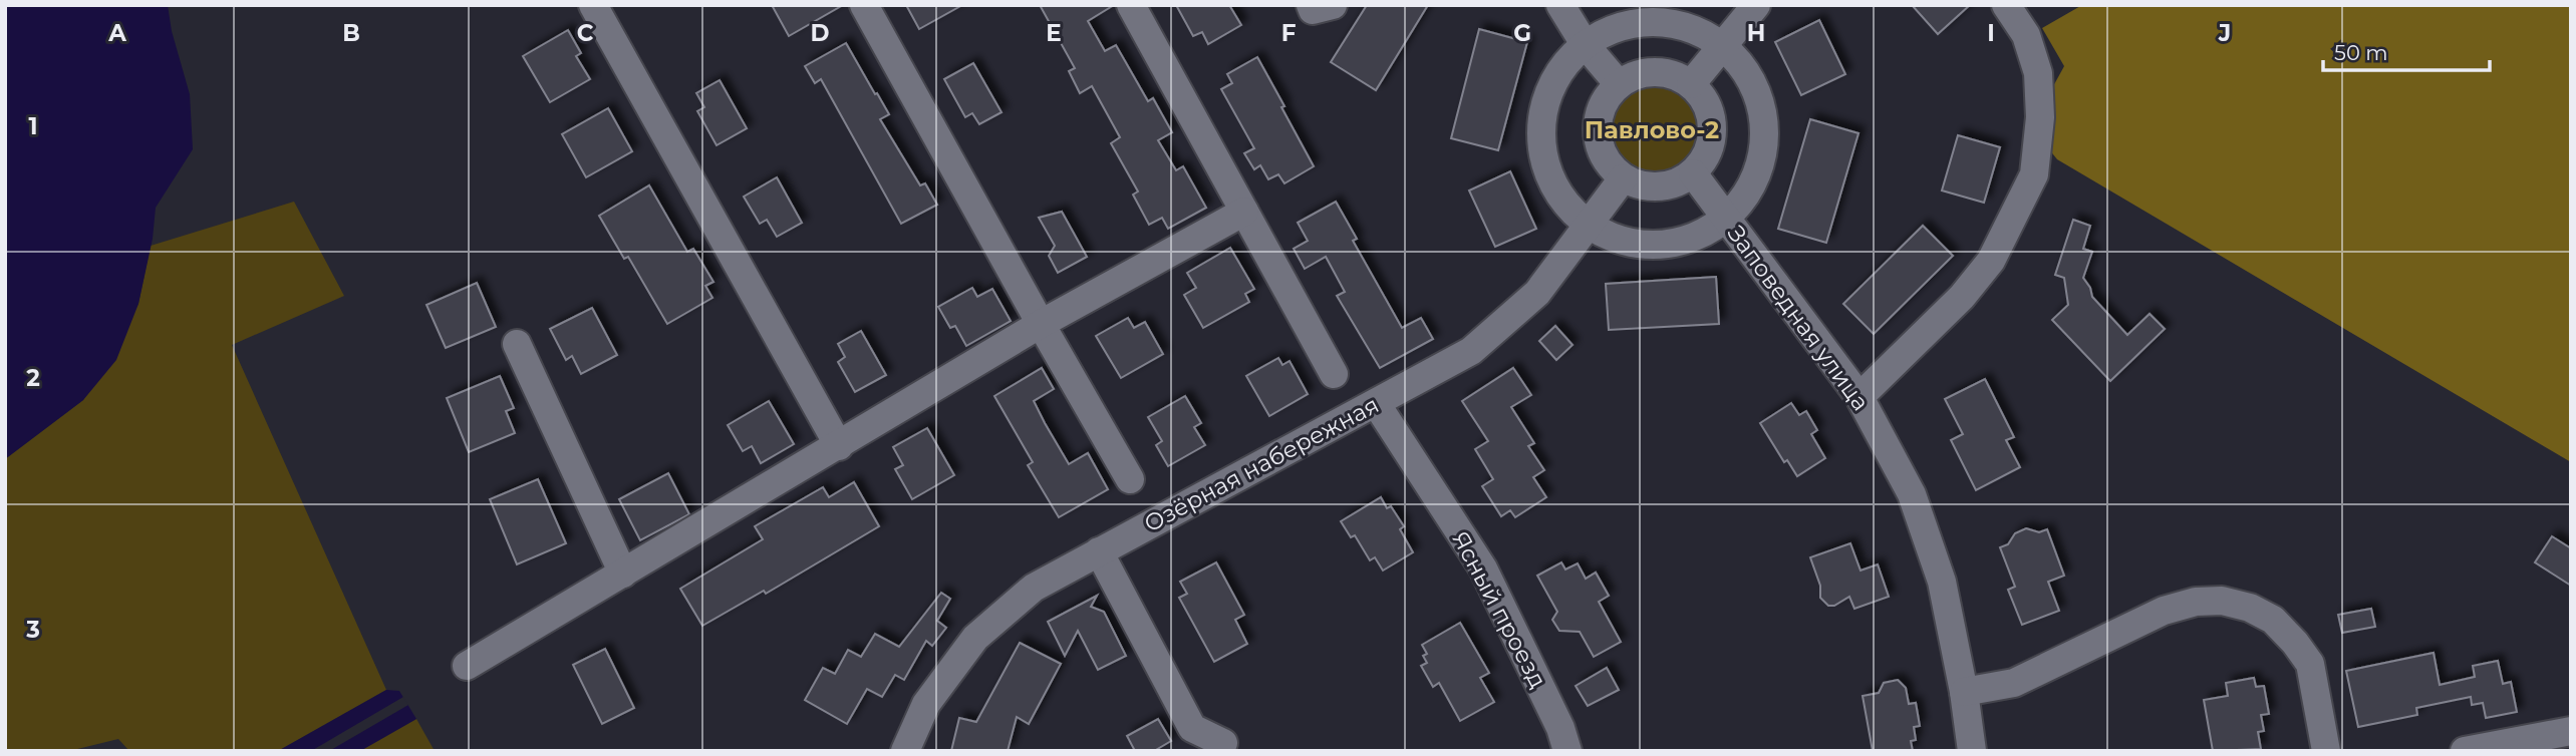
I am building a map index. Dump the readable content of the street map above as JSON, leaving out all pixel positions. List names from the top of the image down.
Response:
{
  "streets": {
    "street": ["Заповедная улица", "Озёрная набережная", "Ясный проезд"]
  },
  "crossings": [
    ["Заповедная улица", "Озёрная набережная"],
    ["Озёрная набережная", "Ясный проезд"]
  ],
  "districts": ["Павлово-2"],
  "scale_bar": "50 m",
  "grid": {
    "columns": [
      "A",
      "B",
      "C",
      "D",
      "E",
      "F",
      "G",
      "H",
      "I",
      "J"
    ],
    "rows": ["1", "2", "3"]
  }
}
